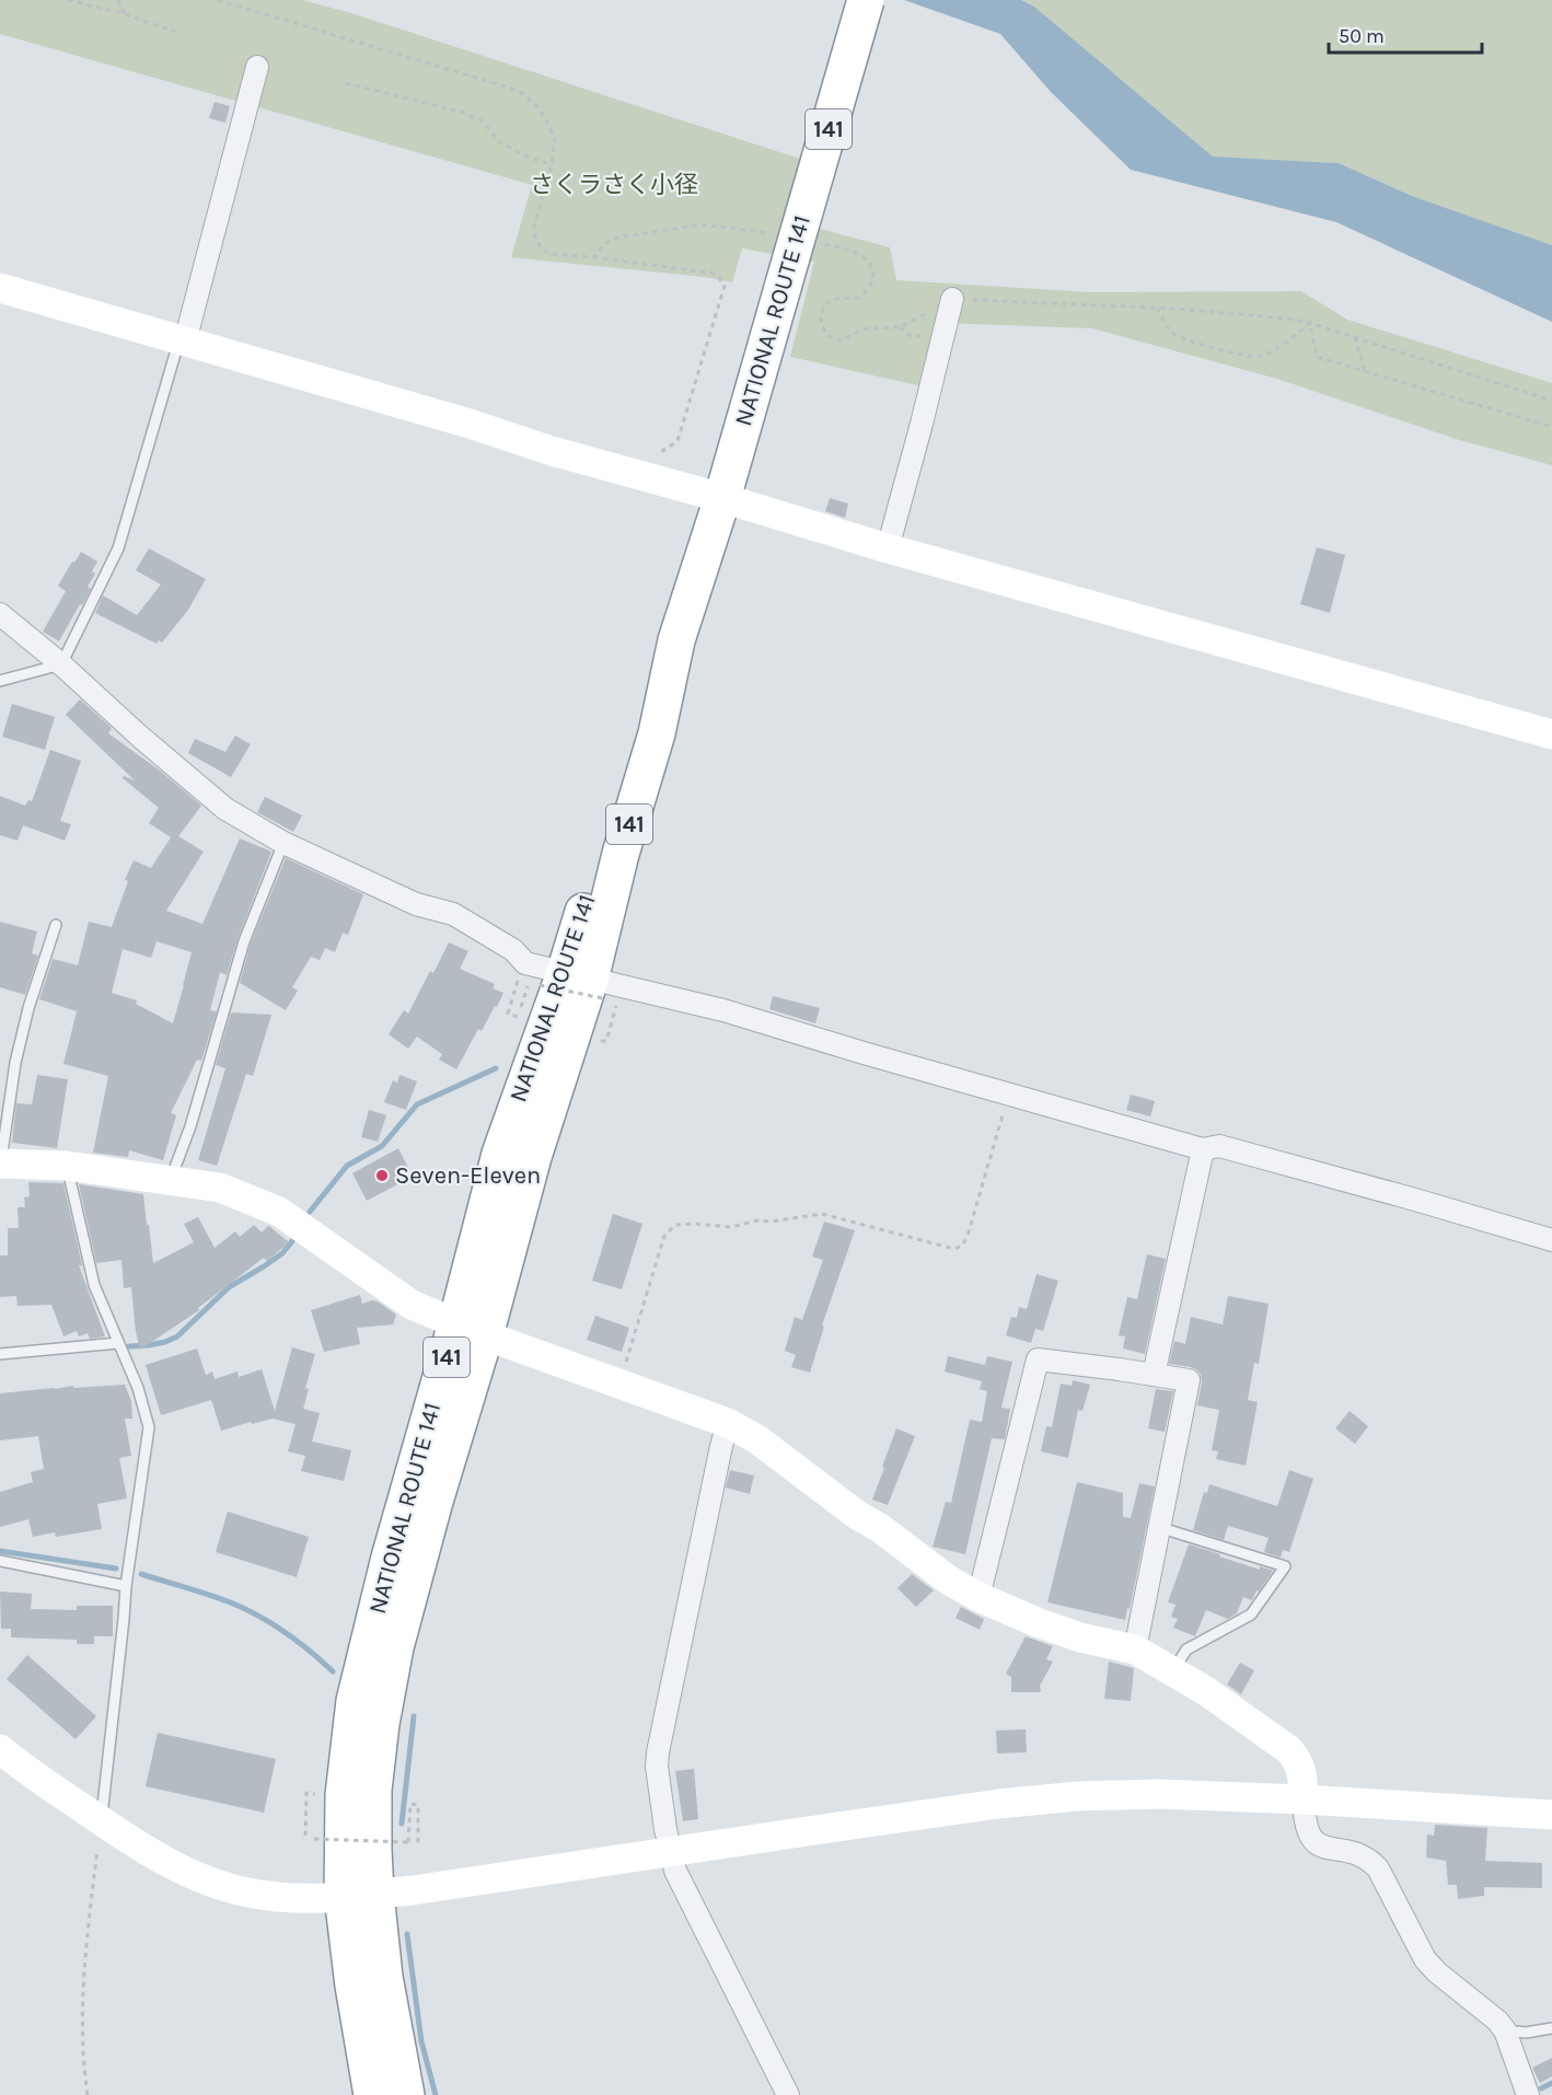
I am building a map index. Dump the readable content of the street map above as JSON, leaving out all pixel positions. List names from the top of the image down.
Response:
{
  "streets": {
    "highway": ["141", "NATIONAL ROUTE 141"]
  },
  "parks": ["さくラさく小径"],
  "places": ["Seven-Eleven"],
  "scale_bar": "50 m"
}
